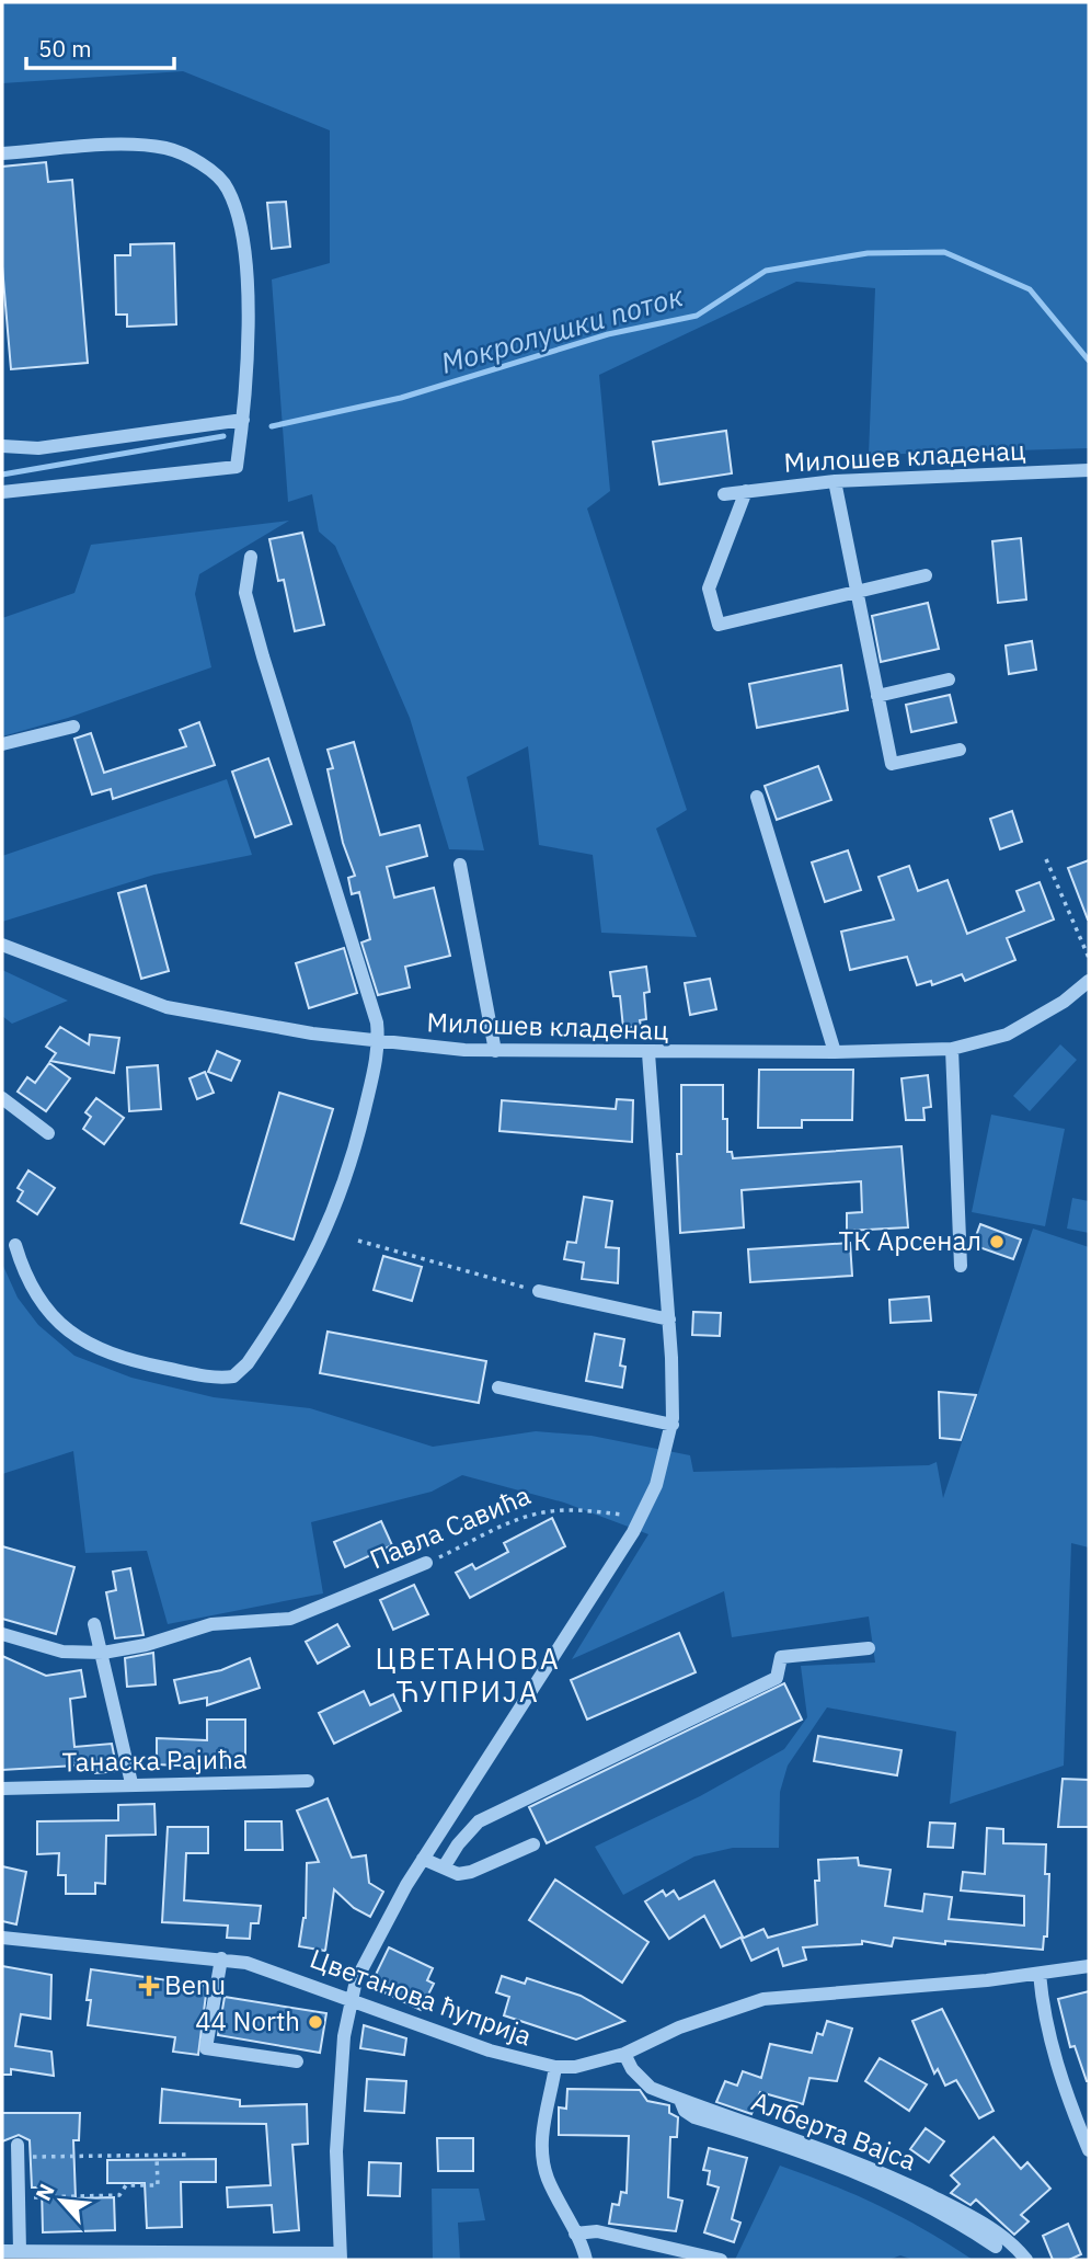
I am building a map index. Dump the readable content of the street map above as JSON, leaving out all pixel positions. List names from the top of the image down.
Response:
{
  "streets": {
    "street": [
      "Милошев кладенац",
      "Павла Савића",
      "Танаска Рајића",
      "Цветанова ћуприја",
      "Алберта Вајса"
    ]
  },
  "crossings": [
    ["Цветанова ћуприја", "Алберта Вајса"]
  ],
  "districts": ["ЦВЕТАНОВА ЋУПРИЈА"],
  "water": ["Мокролушки поток"],
  "places": {
    "other": ["ТК Арсенал", "44 North"],
    "health": ["Benu"]
  },
  "scale_bar": "50 m",
  "north": "top left"
}
